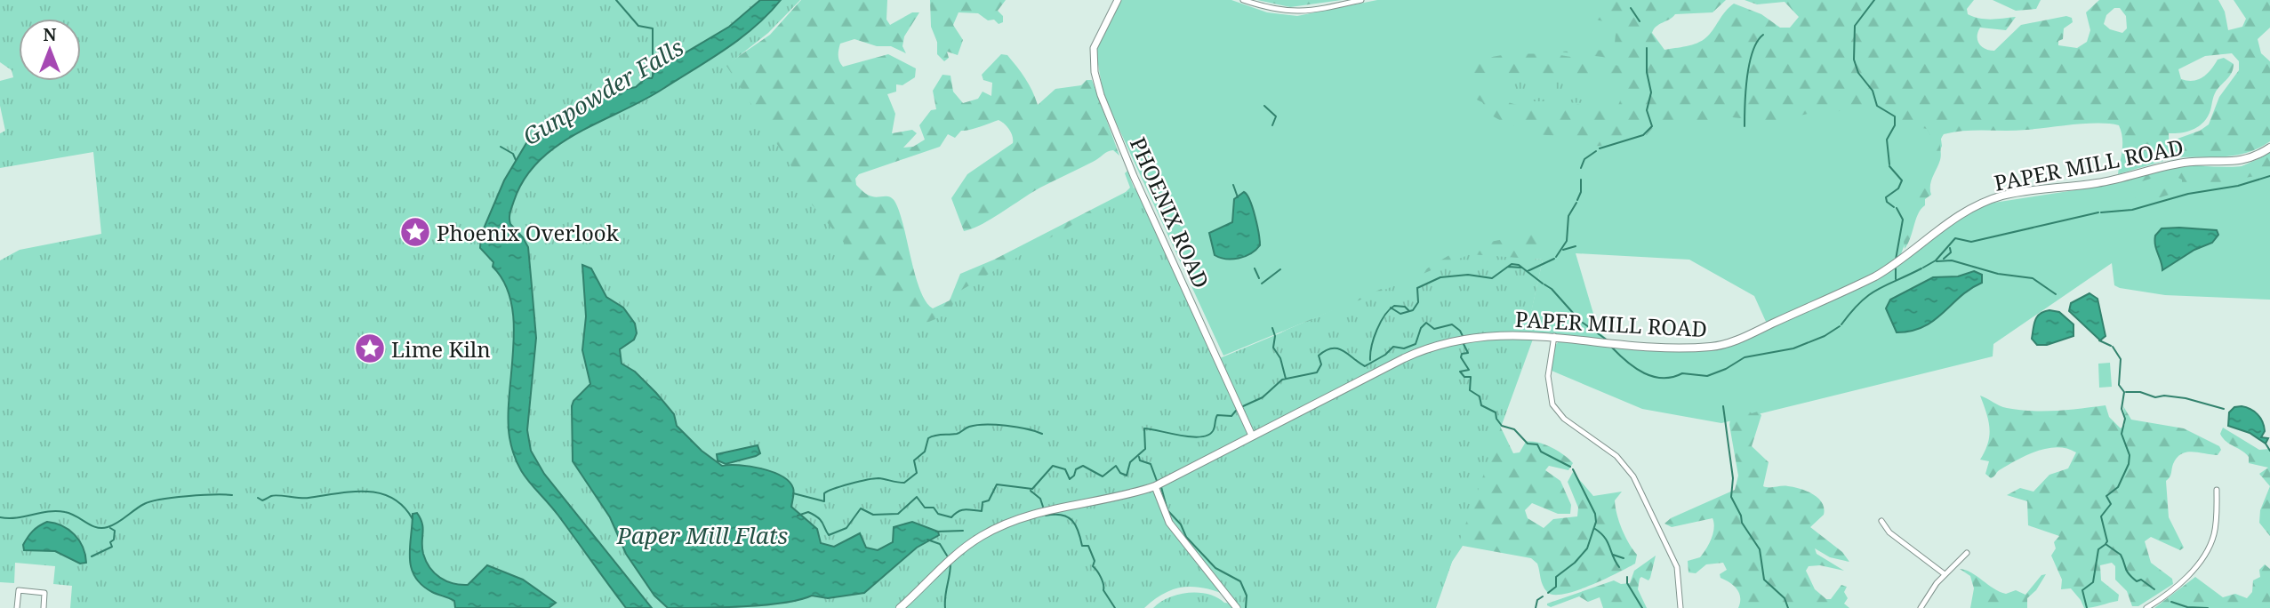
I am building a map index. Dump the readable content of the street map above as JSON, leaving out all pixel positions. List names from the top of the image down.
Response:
{
  "streets": {
    "main road": ["PAPER MILL ROAD"],
    "street": ["PHOENIX ROAD"]
  },
  "crossings": [
    ["PAPER MILL ROAD", "PHOENIX ROAD"]
  ],
  "water": ["Gunpowder Falls", "Paper Mill Flats"],
  "places": {
    "place": ["Phoenix Overlook", "Lime Kiln"]
  },
  "north": "top"
}
